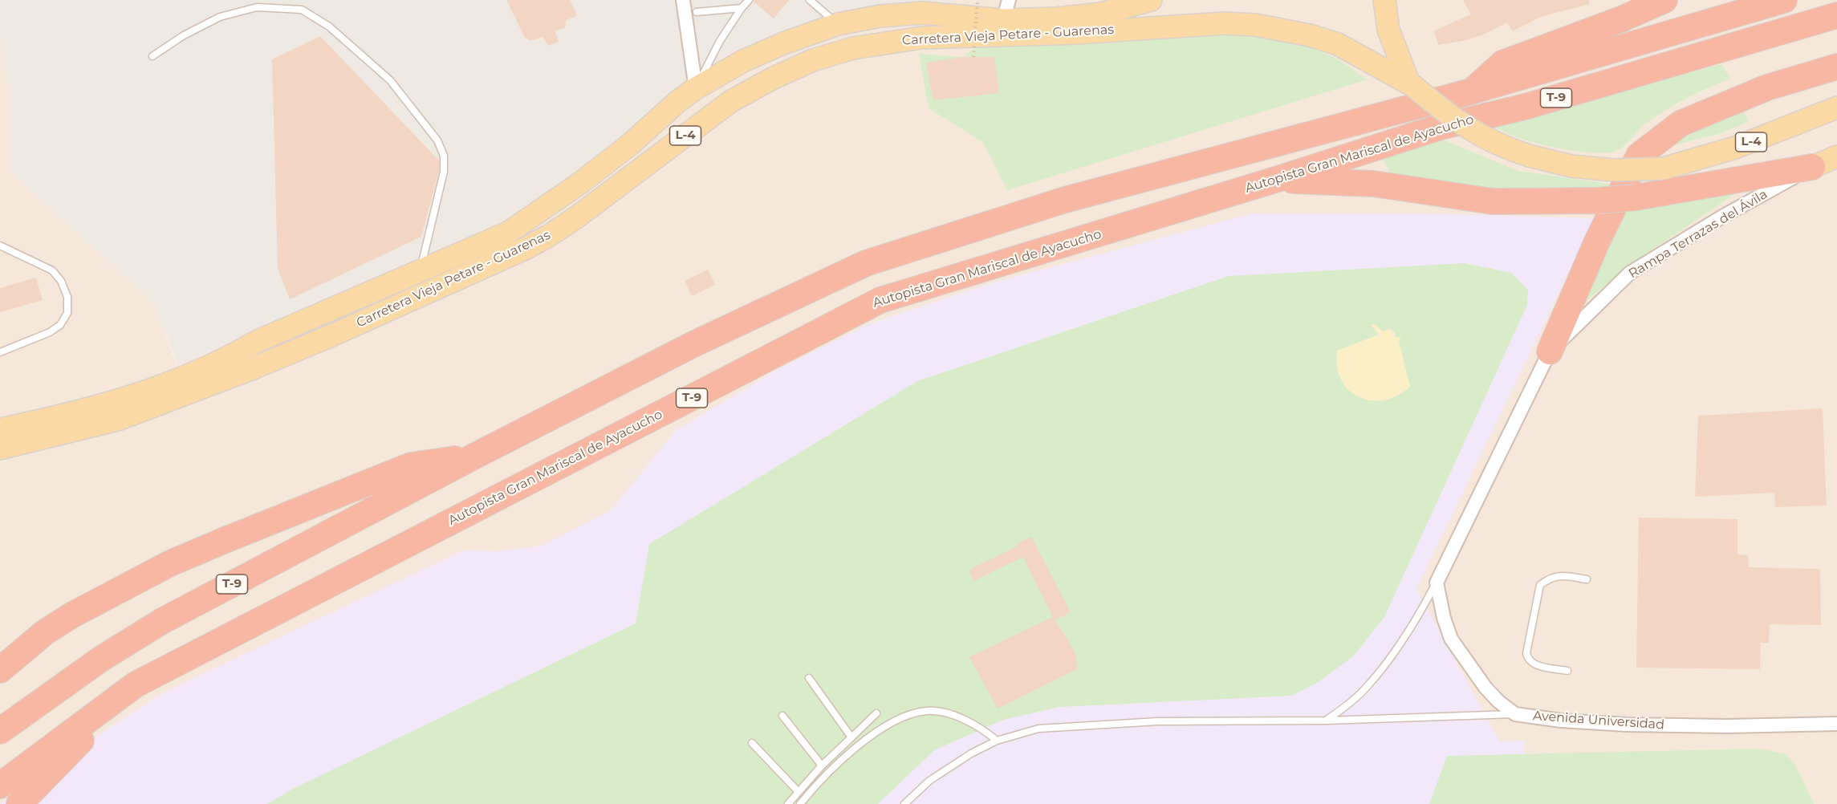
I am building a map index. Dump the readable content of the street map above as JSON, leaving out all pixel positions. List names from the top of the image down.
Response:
{
  "streets": {
    "highway": ["T-9", "Autopista Gran Mariscal de Ayacucho"],
    "main road": ["Carretera Vieja Petare - Guarenas", "L-4"],
    "street": ["Rampa Terrazas del Ávila", "Avenida Universidad"]
  },
  "crossings": [
    ["Carretera Vieja Petare - Guarenas", "L-4"]
  ]
}
